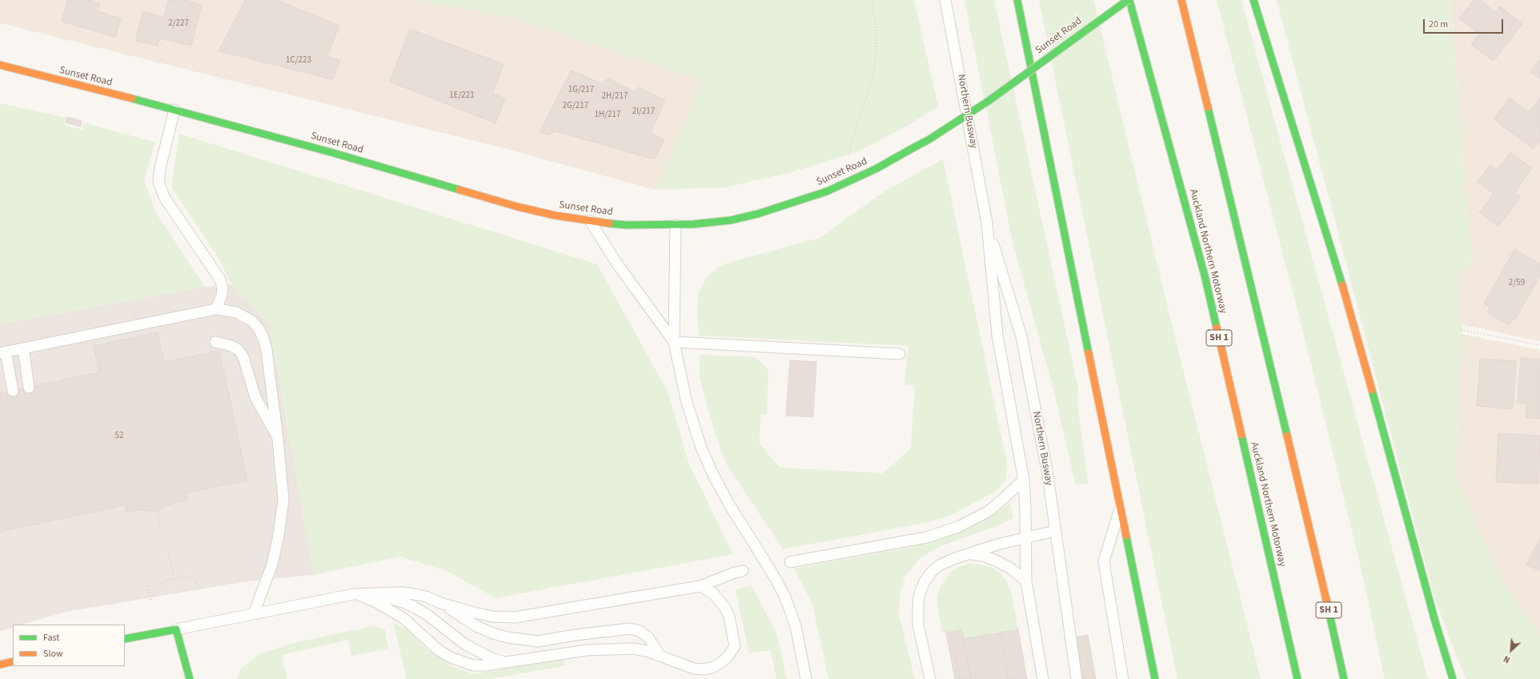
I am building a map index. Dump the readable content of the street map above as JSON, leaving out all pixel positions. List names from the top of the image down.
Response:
{
  "streets": {
    "main road": ["Sunset Road", "Auckland Northern Motorway", "SH 1"],
    "lane": ["Northern Busway"]
  },
  "crossings": [
    ["Sunset Road", "Auckland Northern Motorway"]
  ],
  "house_numbers": [
    "2/227",
    "1C/223",
    "1G/217",
    "1E/221",
    "2H/217",
    "2G/217",
    "2I/217",
    "1H/217",
    "2/59",
    "52"
  ],
  "legend": ["Fast", "Slow"],
  "scale_bar": "20 m",
  "north": "bottom left"
}
